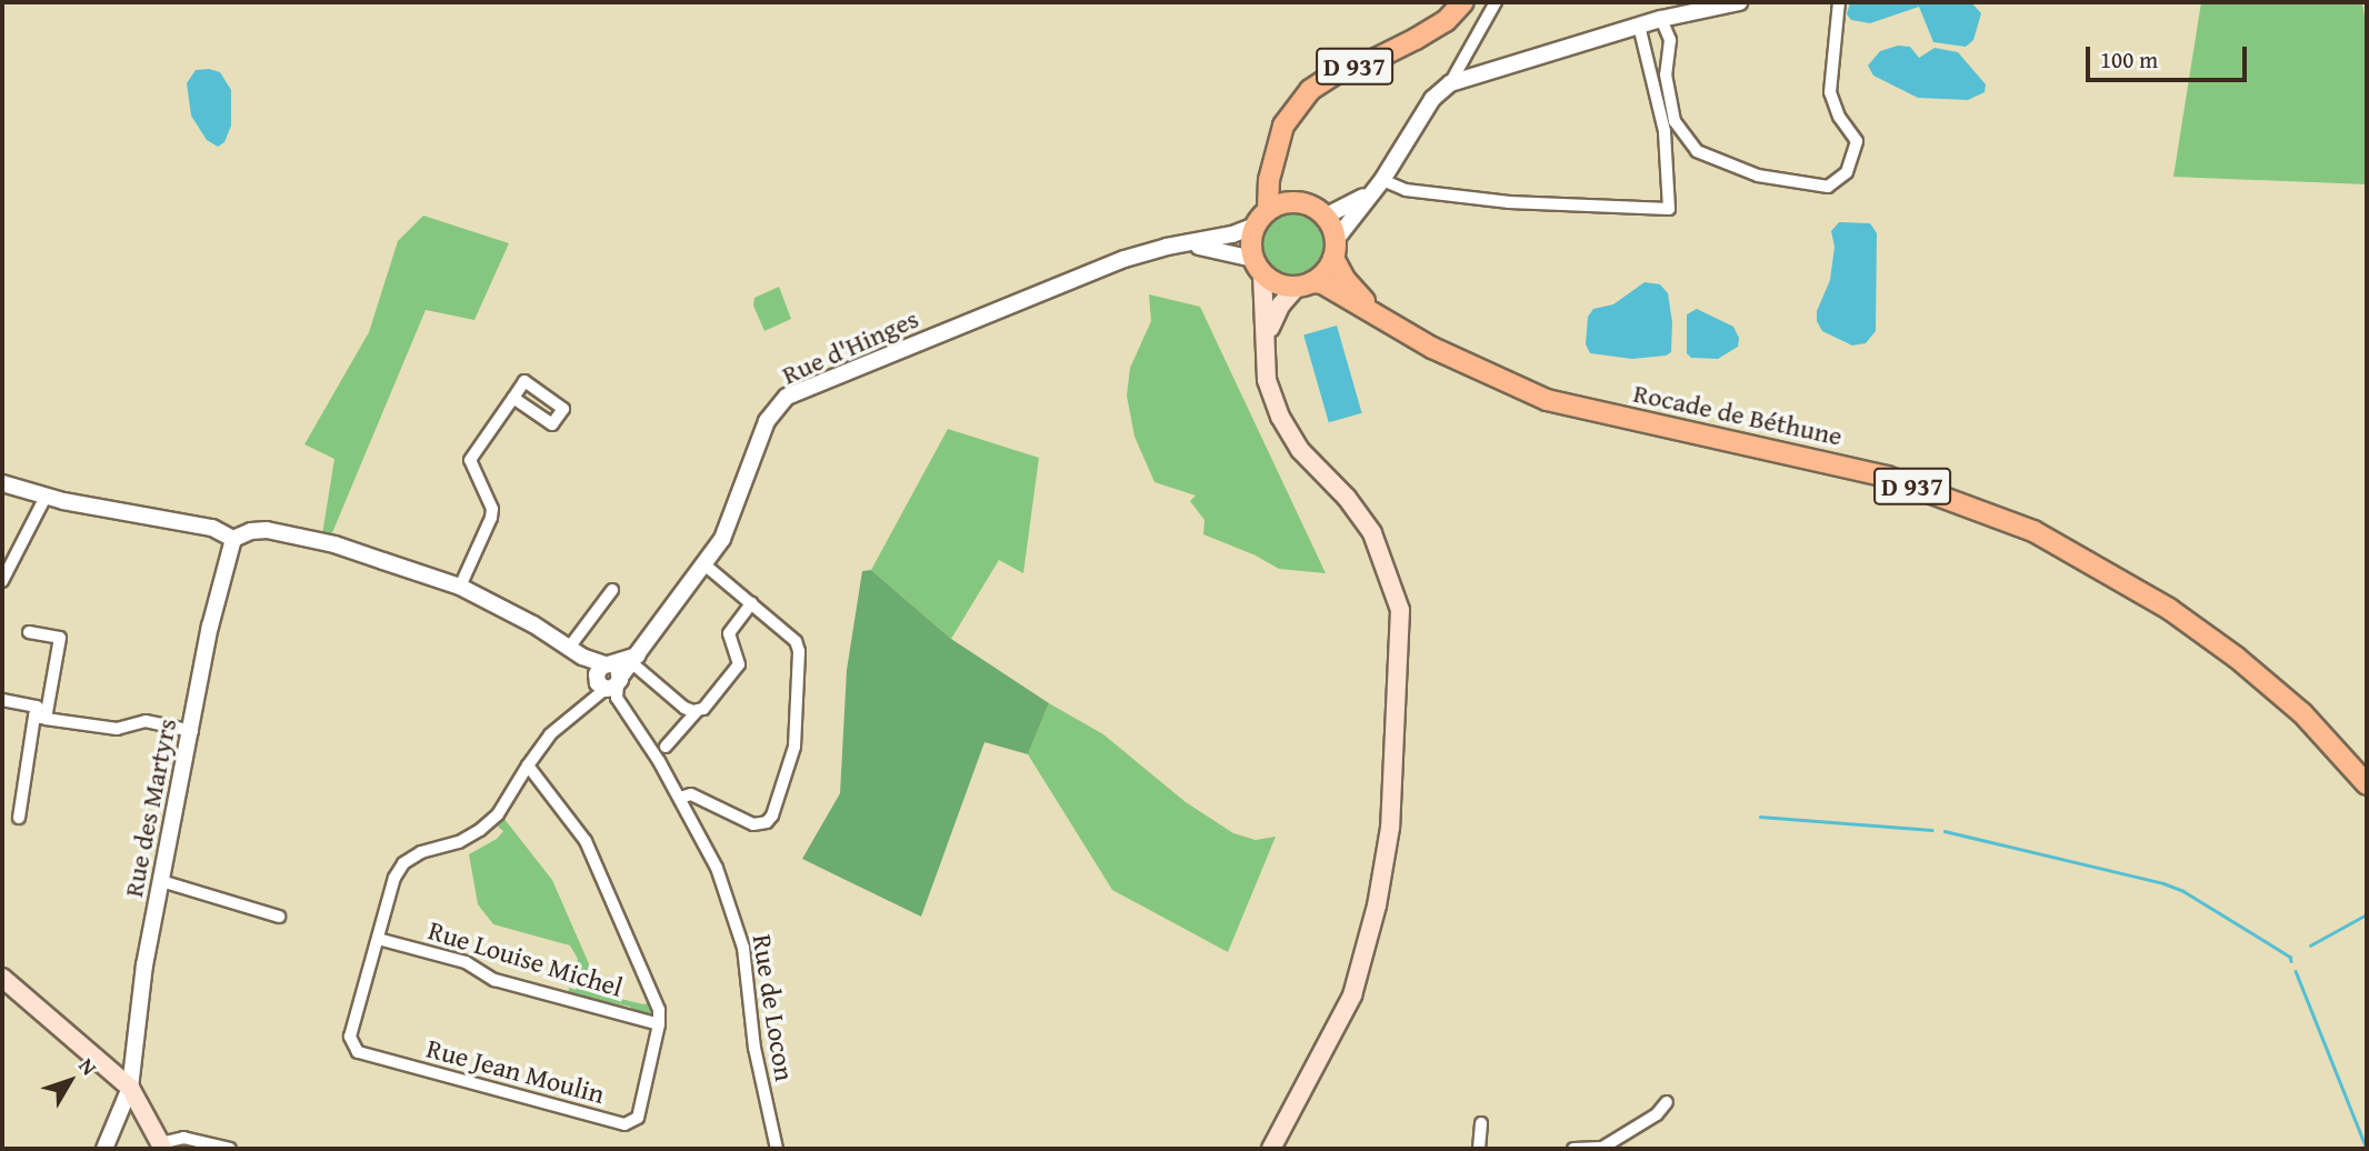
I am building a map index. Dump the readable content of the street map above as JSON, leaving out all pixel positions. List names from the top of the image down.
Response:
{
  "streets": {
    "main road": ["D 937", "Rocade de Béthune"],
    "street": [
      "Rue d'Hinges",
      "Rue des Martyrs",
      "Rue Louise Michel",
      "Rue de Locon",
      "Rue Jean Moulin"
    ]
  },
  "crossings": [
    ["D 937", "Rue d'Hinges"],
    ["D 937", "Rocade de Béthune"],
    ["Rue d'Hinges", "Rocade de Béthune"],
    ["Rue Louise Michel", "Rue Jean Moulin"],
    ["Rue de Locon", "Rue Jean Moulin"]
  ],
  "scale_bar": "100 m",
  "north": "top right"
}
